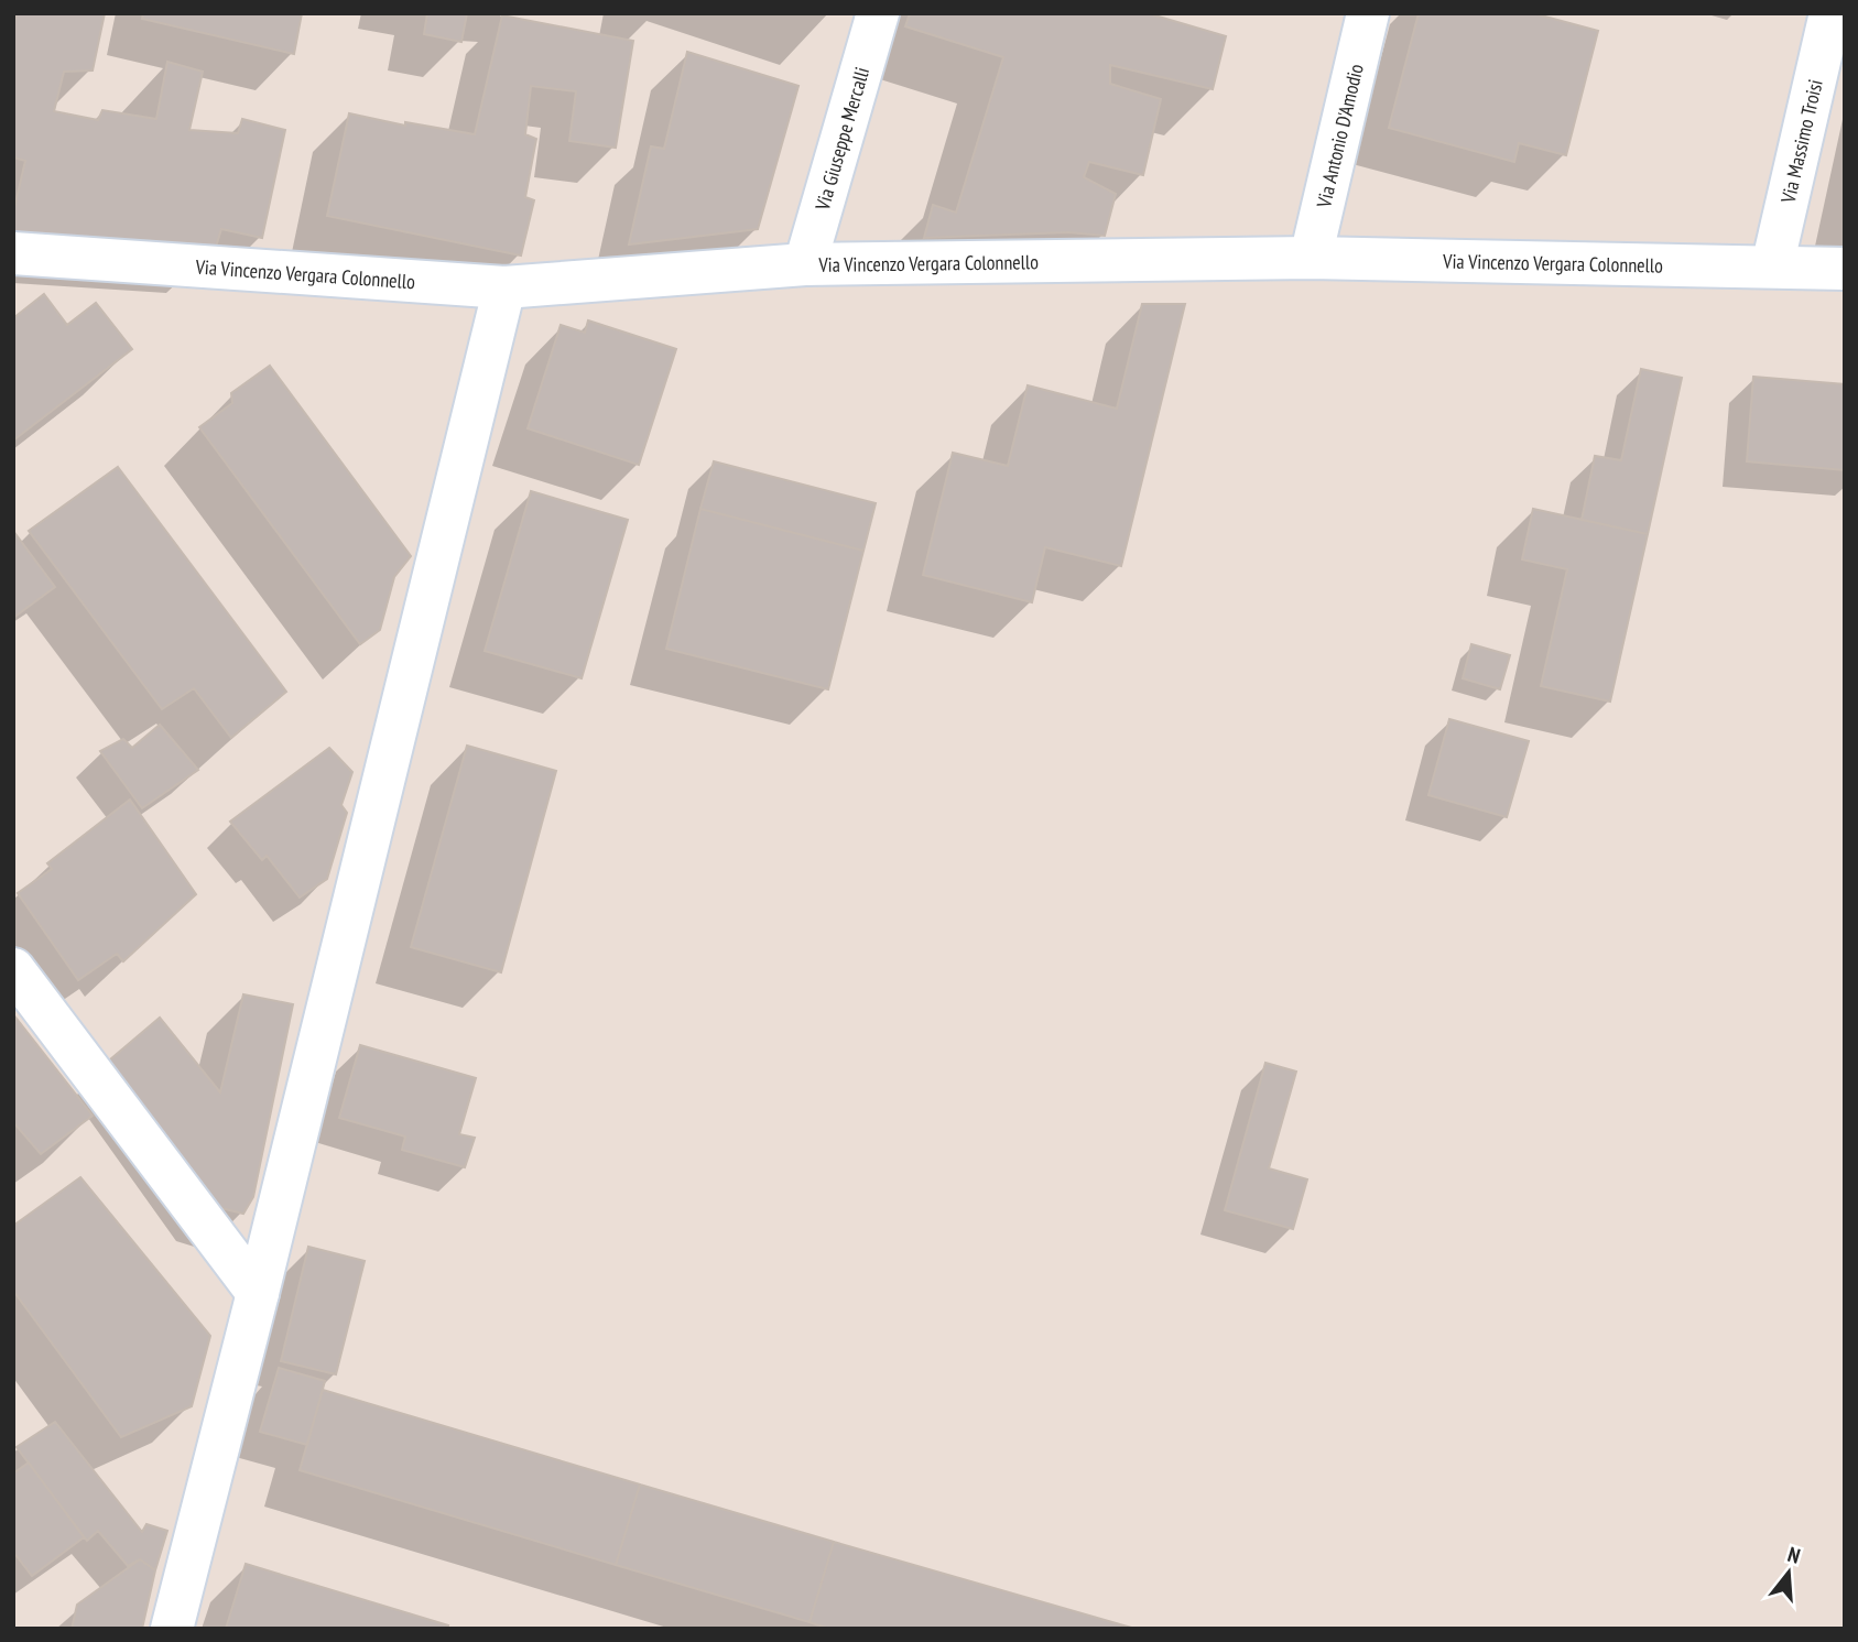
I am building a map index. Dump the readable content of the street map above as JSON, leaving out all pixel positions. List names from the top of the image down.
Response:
{
  "streets": {
    "street": [
      "Via Antonio D'Amodio",
      "Via Giuseppe Mercalli",
      "Via Massimo Troisi",
      "Via Vincenzo Vergara Colonnello"
    ]
  },
  "crossings": [
    ["Via Antonio D'Amodio", "Via Vincenzo Vergara Colonnello"],
    ["Via Giuseppe Mercalli", "Via Vincenzo Vergara Colonnello"],
    ["Via Massimo Troisi", "Via Vincenzo Vergara Colonnello"]
  ],
  "north": "top"
}
